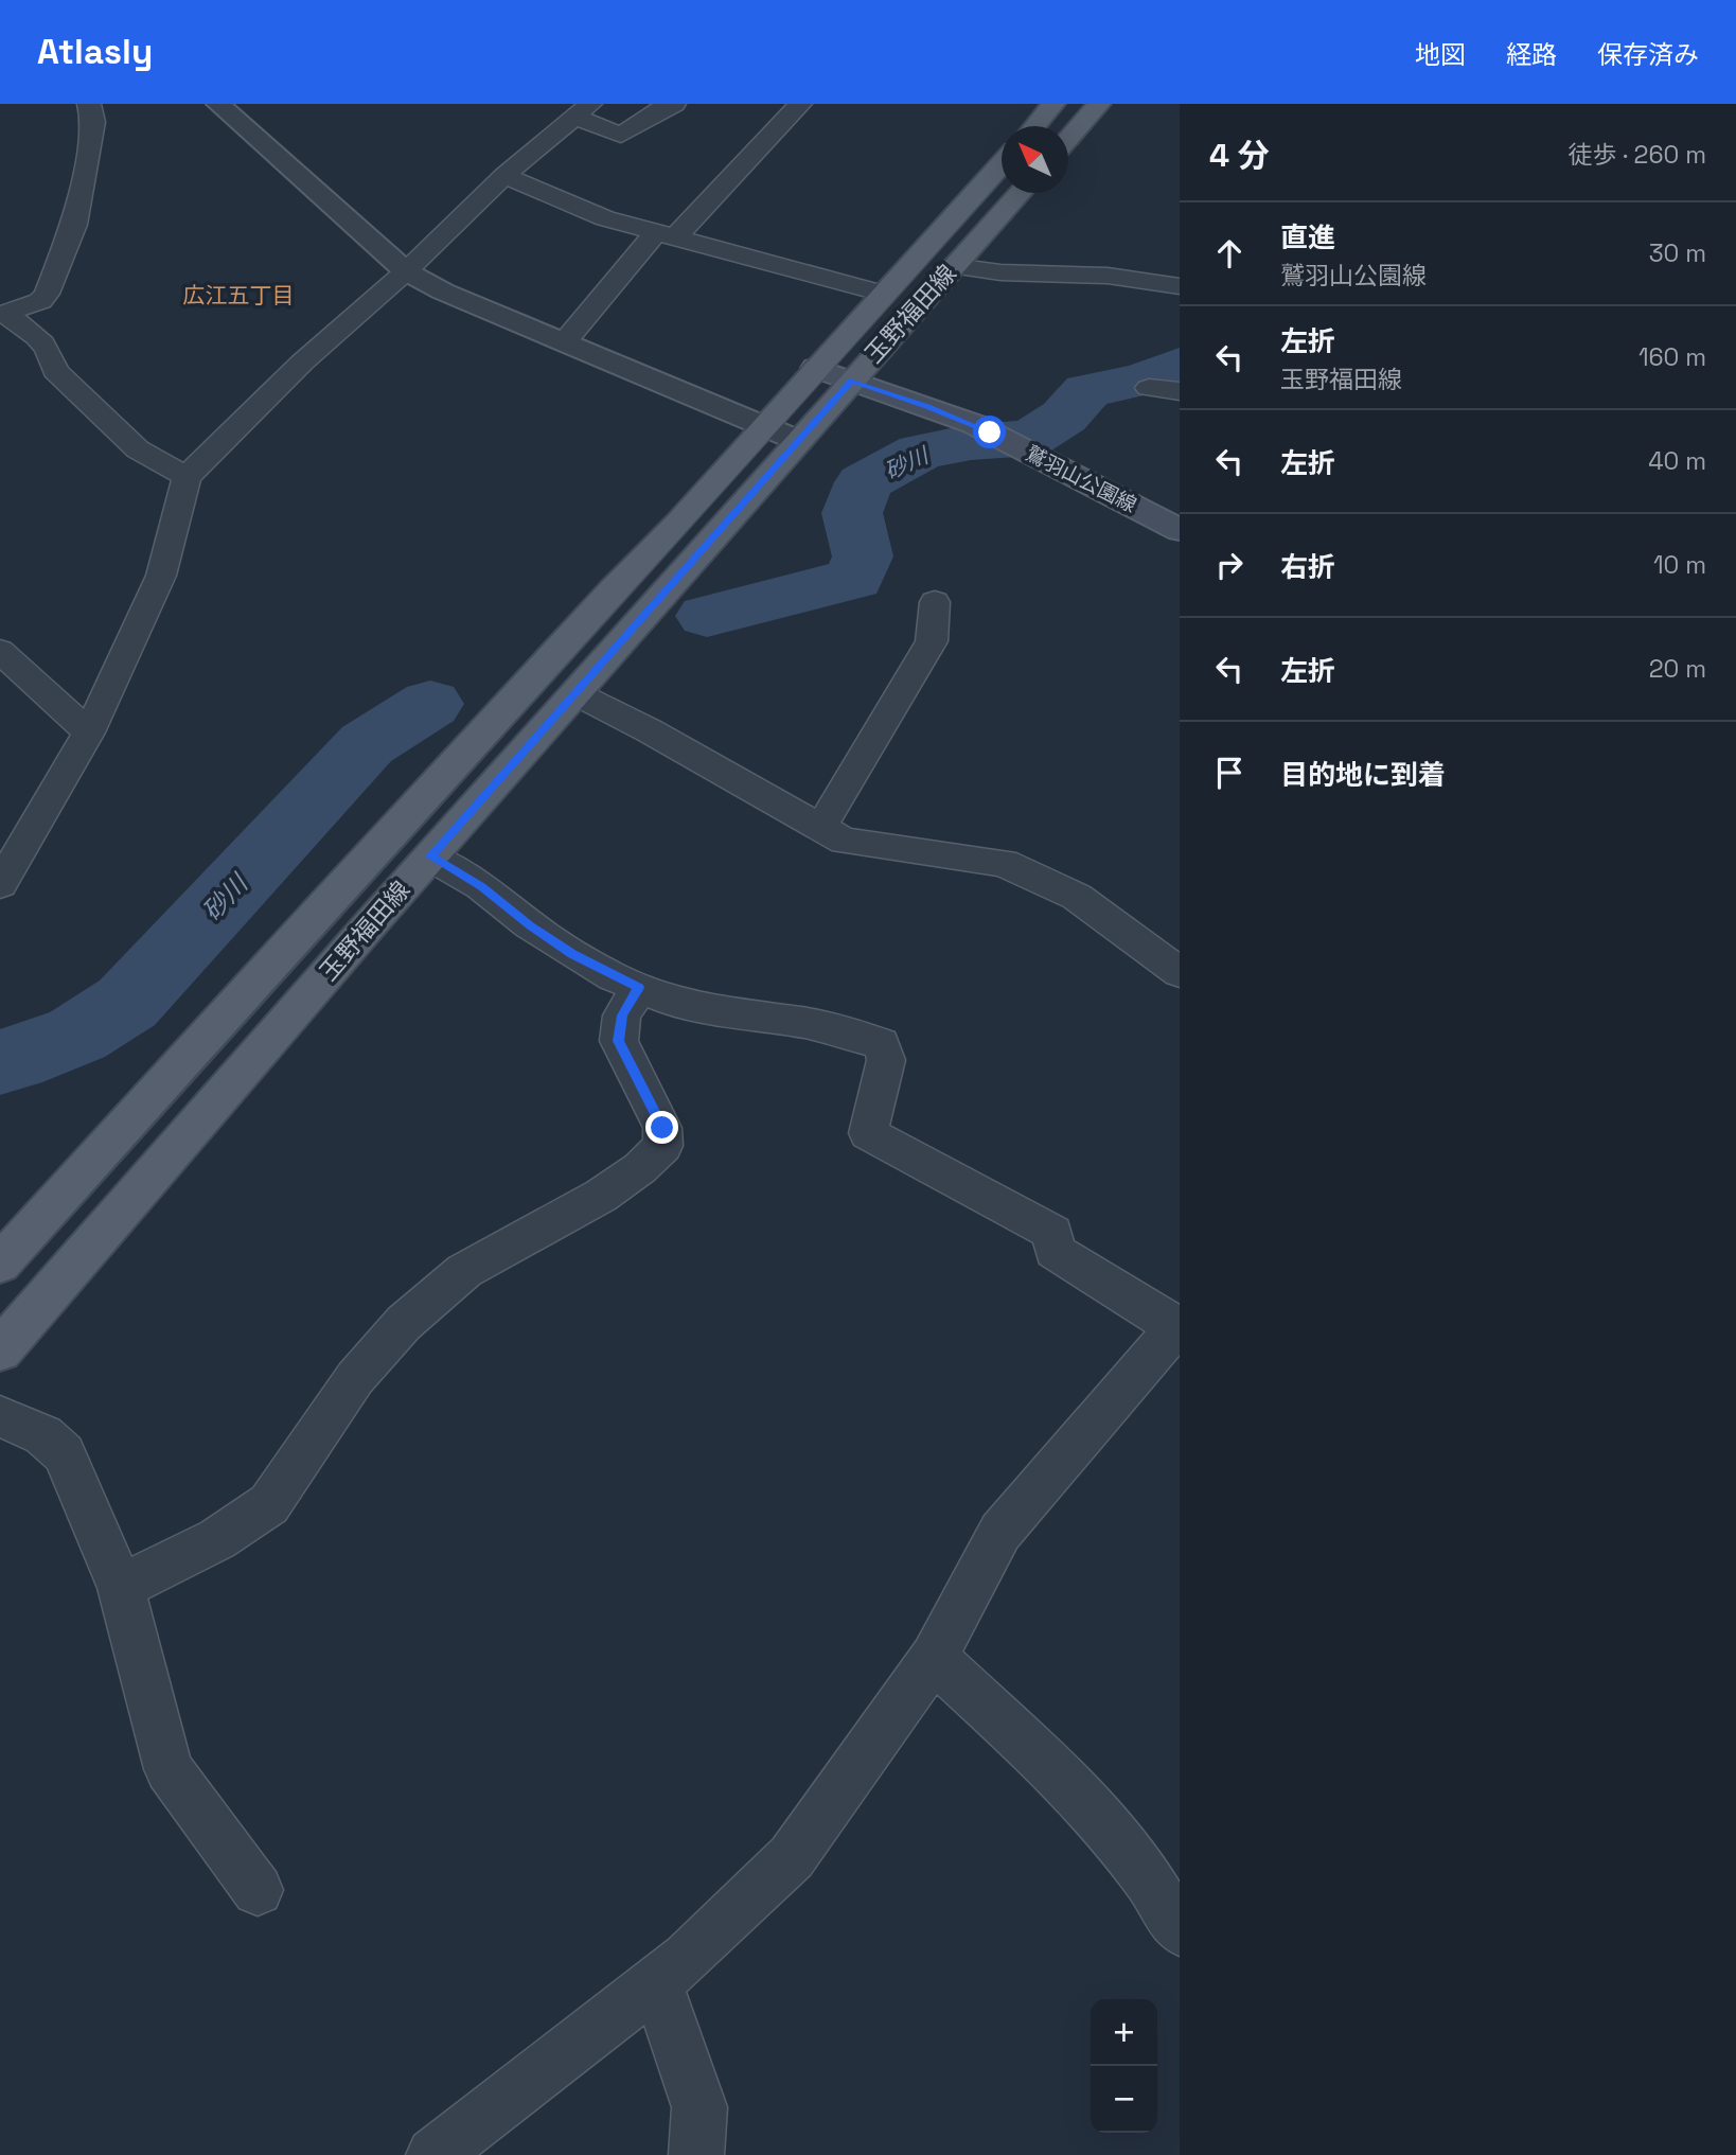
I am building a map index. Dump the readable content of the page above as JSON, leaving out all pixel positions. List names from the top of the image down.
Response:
{
  "streets": {
    "main road": ["玉野福田線", "鷲羽山公園線"]
  },
  "crossings": [
    ["玉野福田線", "鷲羽山公園線"]
  ],
  "districts": ["広江五丁目"],
  "water": ["砂川"],
  "north": "top left",
  "page": {
    "header": "Atlasly",
    "nav": ["地図", "経路", "保存済み"],
    "heading": ["4 分", "徒歩 · 260 m"],
    "list": [
      ["直進", "鷲羽山公園線", "30 m"],
      ["左折", "玉野福田線", "160 m"],
      ["左折", "40 m"],
      ["右折", "10 m"],
      ["左折", "20 m"],
      "目的地に到着"
    ],
    "map_buttons": ["+", "−"]
  }
}
